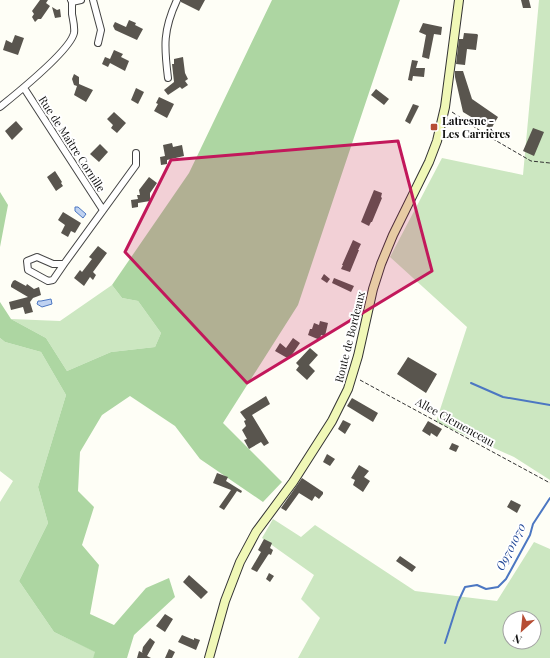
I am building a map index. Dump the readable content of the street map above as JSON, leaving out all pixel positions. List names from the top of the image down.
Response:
{
  "streets": {
    "street": ["Rue de Maître Cornille", "Route de Bordeaux"],
    "path": ["Allee Clemenceau"]
  },
  "crossings": [
    ["Route de Bordeaux", "Allee Clemenceau"]
  ],
  "water": ["O9701070"],
  "places": {
    "transit": ["Latresne - Les Carrières"]
  },
  "north": "bottom left"
}
